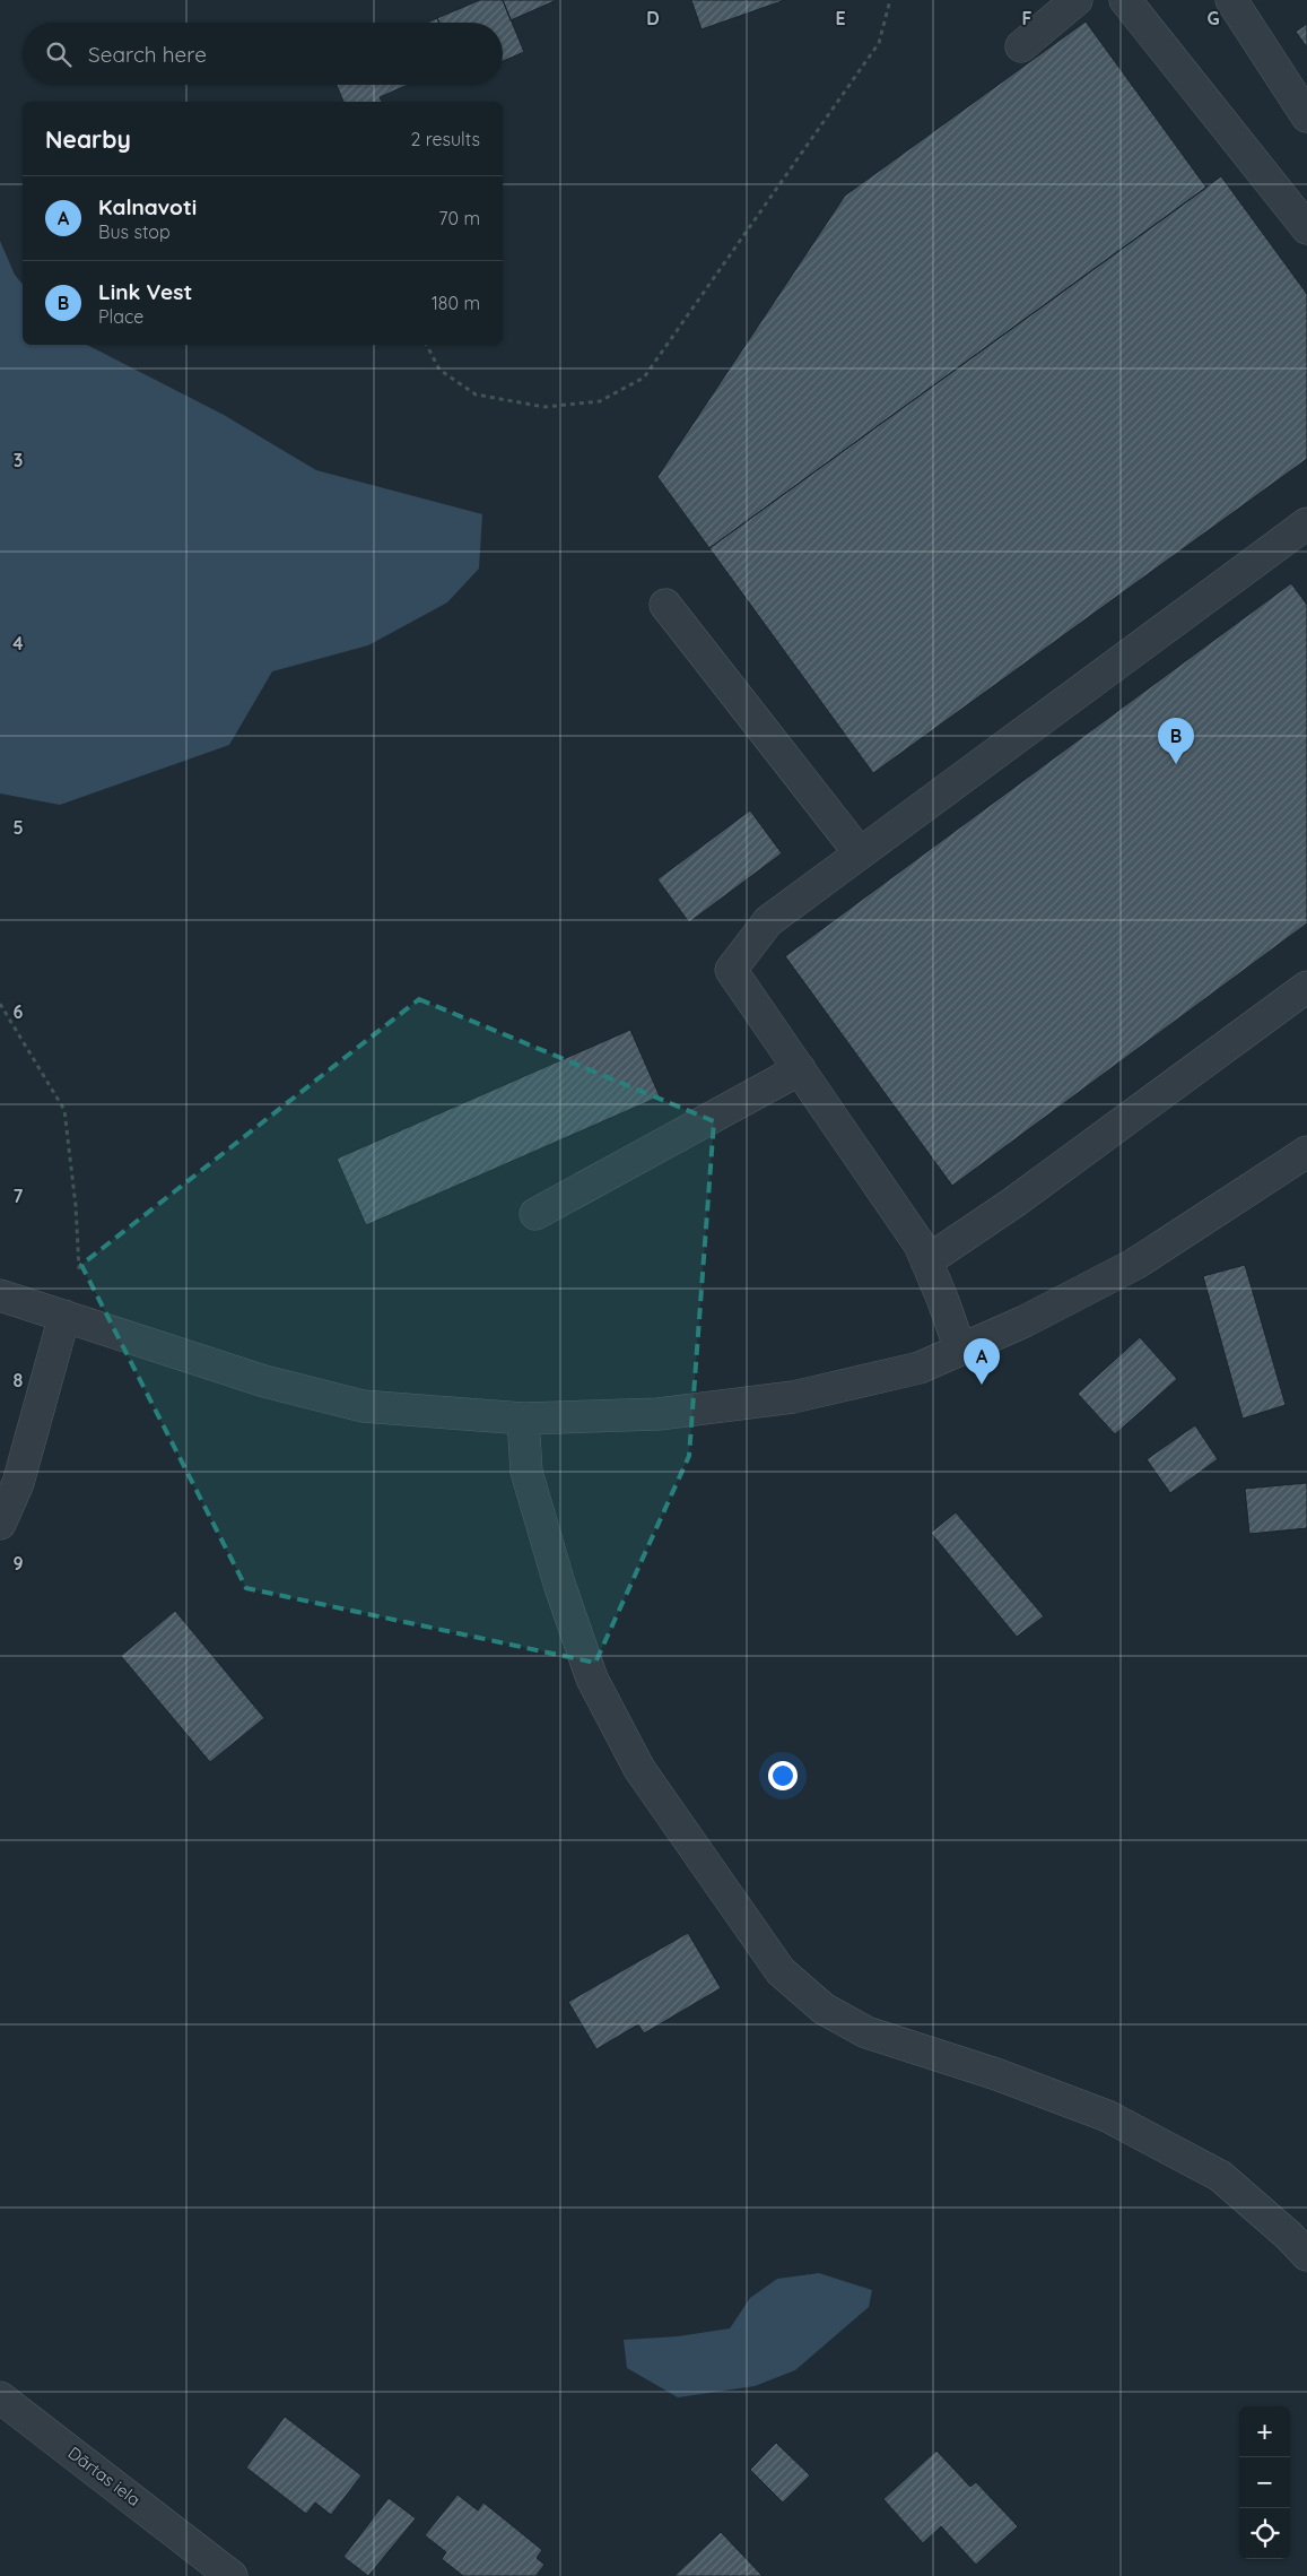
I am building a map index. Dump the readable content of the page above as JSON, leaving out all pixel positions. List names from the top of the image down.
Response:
{
  "streets": {
    "street": ["Dārtas iela"]
  },
  "page": {
    "search": "Search here",
    "heading": ["Nearby", "2 results"],
    "list": [
      {
        "mark": "A",
        "name": "Kalnavoti",
        "note": "Bus stop",
        "value": "70 m"
      },
      {
        "mark": "B",
        "name": "Link Vest",
        "note": "Place",
        "value": "180 m"
      }
    ],
    "pins": ["B", "A"],
    "map_buttons": ["+", "−"]
  },
  "grid": {
    "columns": [
      "D",
      "E",
      "F",
      "G"
    ],
    "rows": [
      "3",
      "4",
      "5",
      "6",
      "7",
      "8",
      "9"
    ]
  }
}
